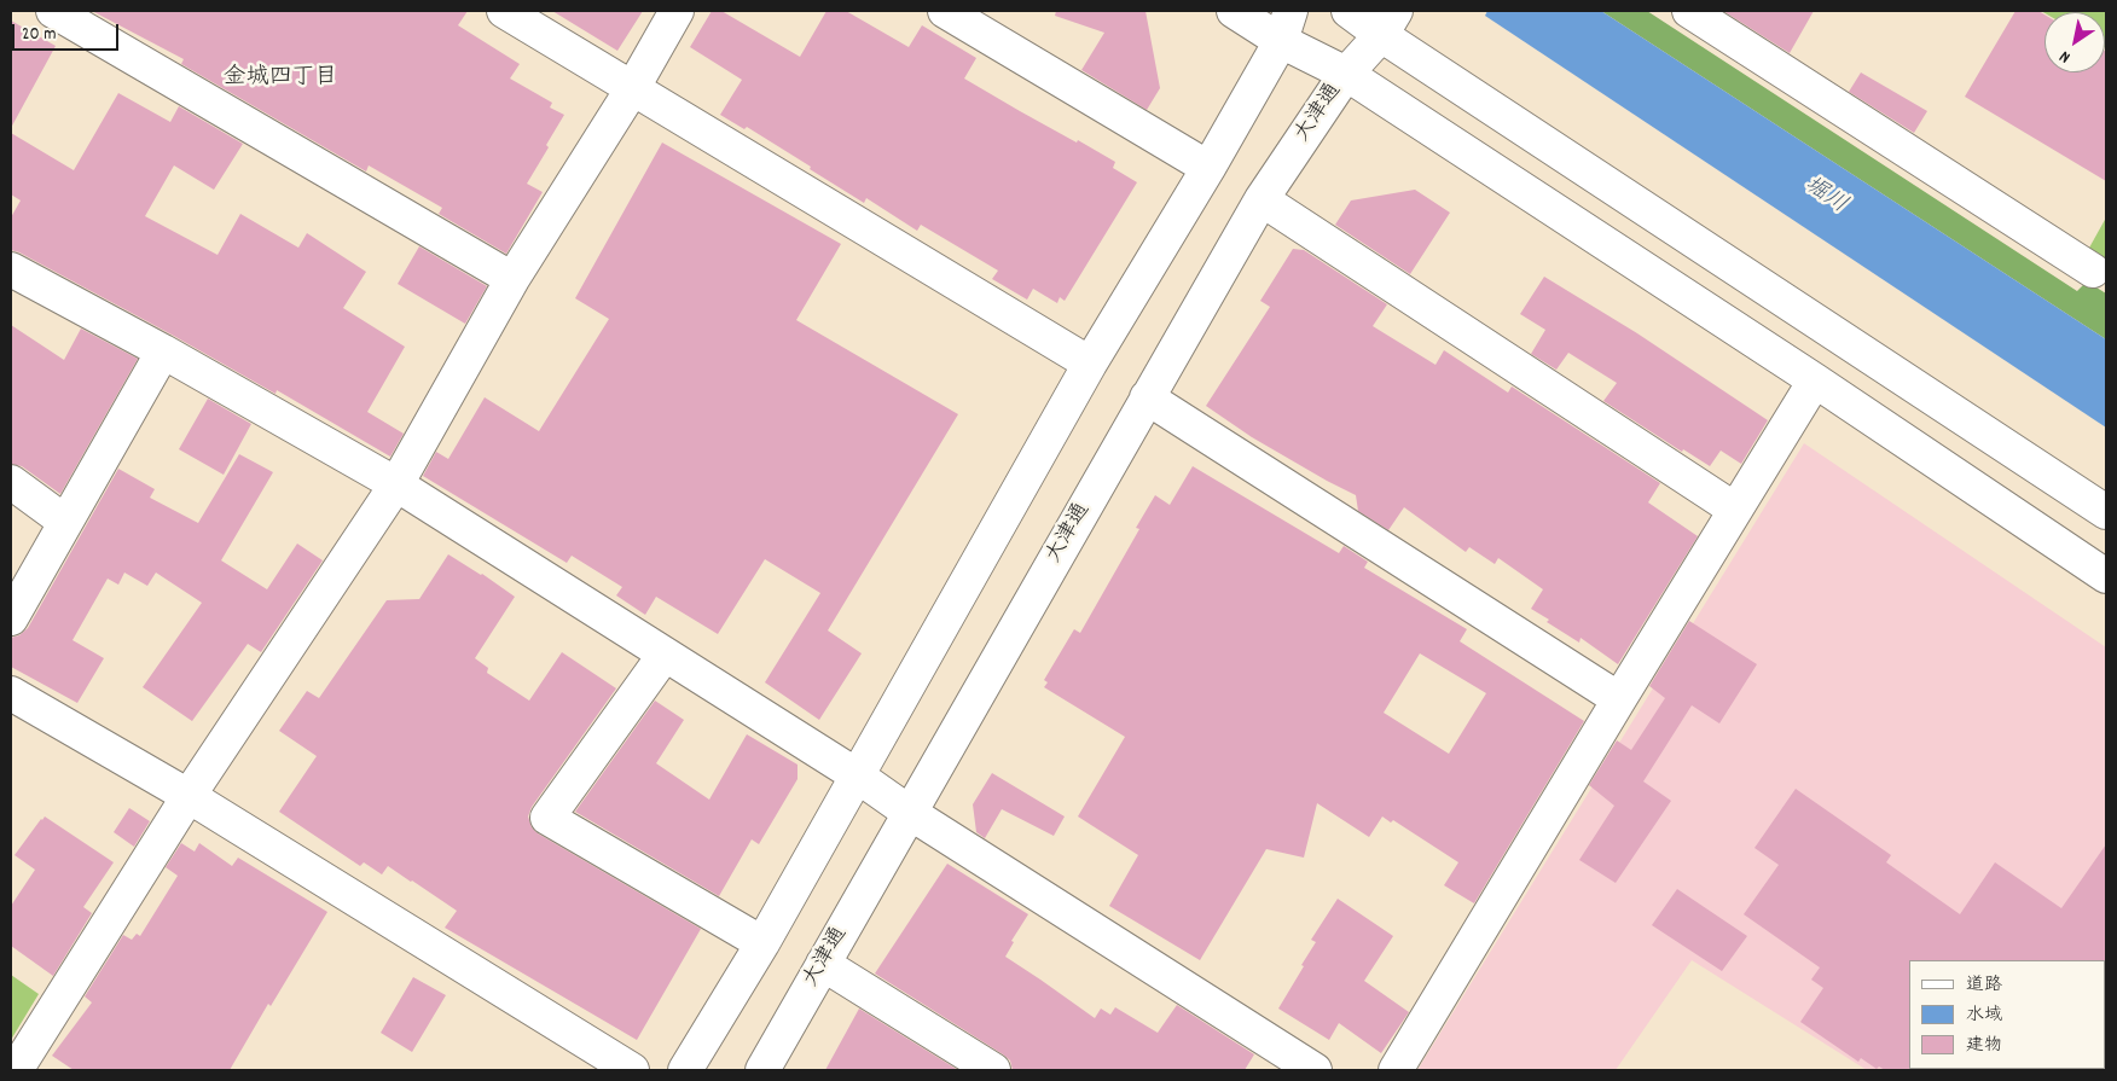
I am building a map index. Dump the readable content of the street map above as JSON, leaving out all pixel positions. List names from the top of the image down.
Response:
{
  "streets": {
    "street": ["大津通"]
  },
  "districts": ["金城四丁目"],
  "water": ["堀川"],
  "legend": ["道路", "水域", "建物"],
  "scale_bar": "20 m",
  "north": "bottom left"
}
